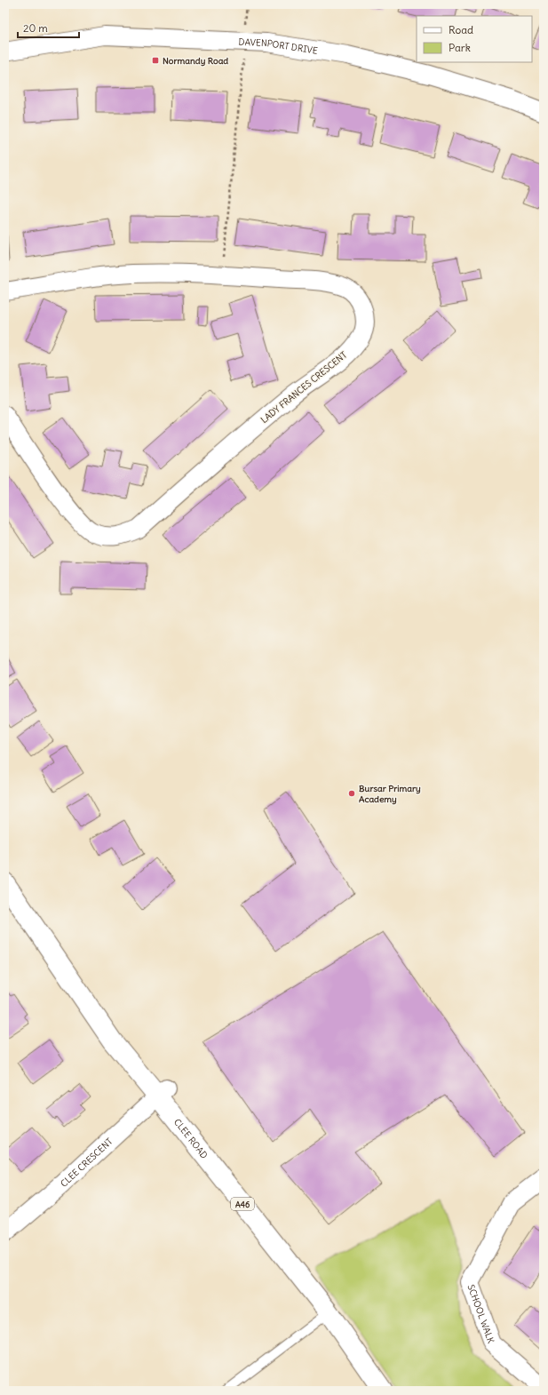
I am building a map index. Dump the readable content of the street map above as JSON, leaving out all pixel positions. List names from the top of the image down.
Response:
{
  "streets": {
    "main road": ["CLEE ROAD", "A46"],
    "street": [
      "DAVENPORT DRIVE",
      "LADY FRANCES CRESCENT",
      "CLEE CRESCENT",
      "SCHOOL WALK"
    ]
  },
  "crossings": [
    ["CLEE ROAD", "CLEE CRESCENT"]
  ],
  "places": {
    "transit": ["Normandy Road"],
    "other": ["Bursar Primary Academy"]
  },
  "legend": ["Road", "Park"],
  "scale_bar": "20 m"
}
